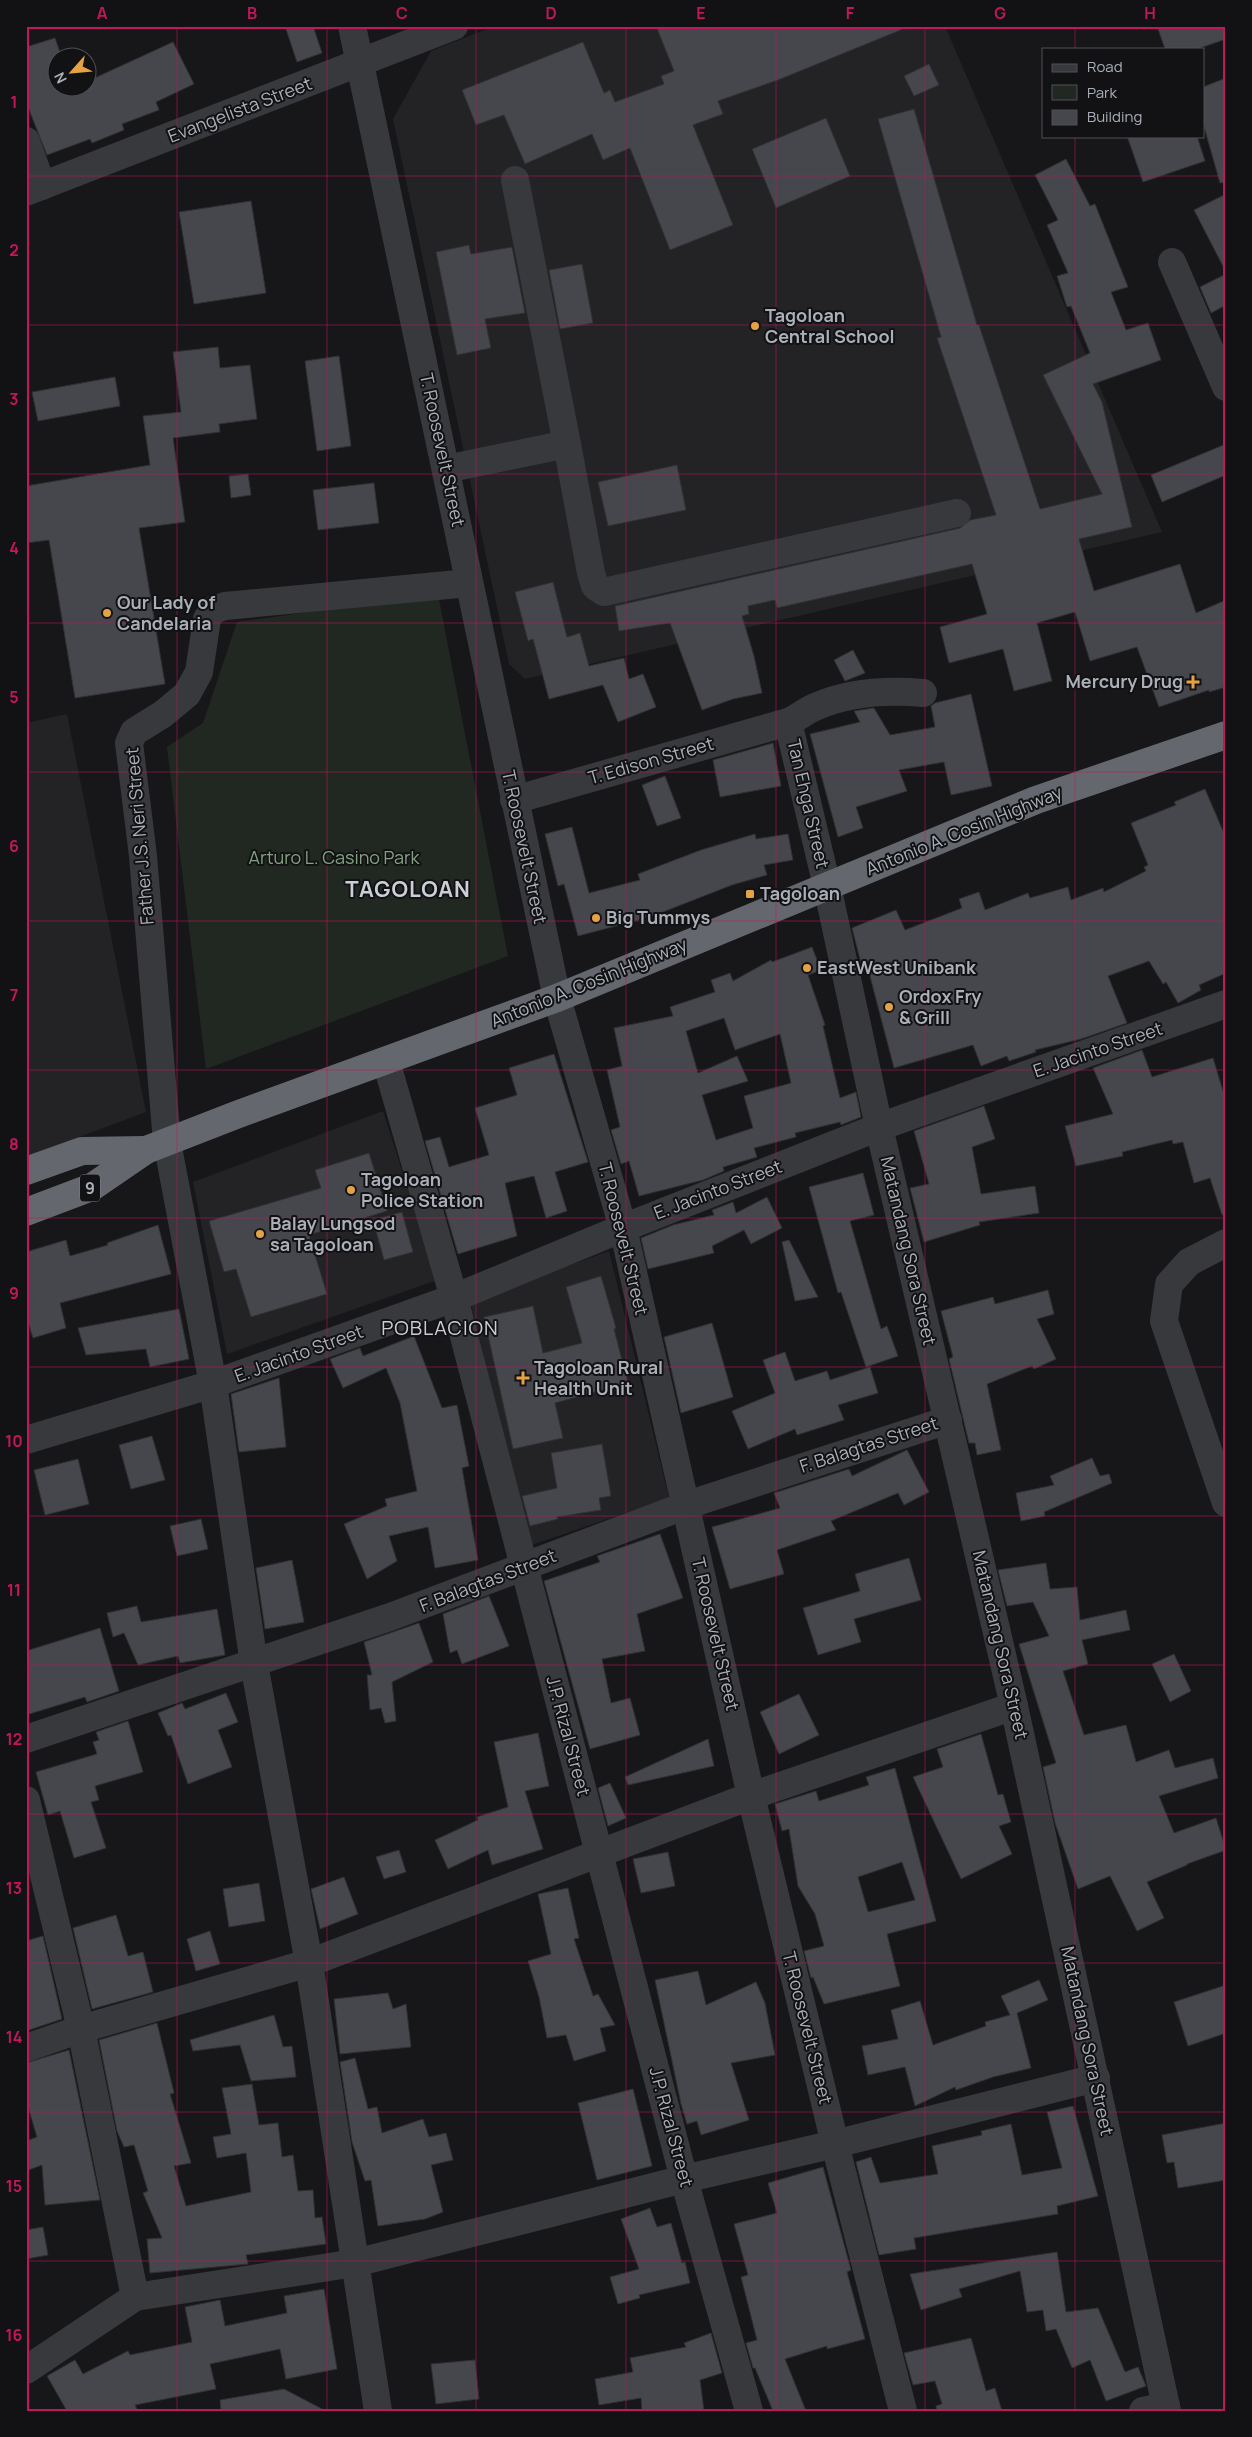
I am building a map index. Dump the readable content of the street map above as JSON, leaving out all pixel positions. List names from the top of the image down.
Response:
{
  "streets": {
    "highway": ["Antonio A. Cosin Highway", "9"],
    "street": [
      "Evangelista Street",
      "T. Roosevelt Street",
      "T. Edison Street",
      "Tan Ehga Street",
      "Father J.S. Neri Street",
      "E. Jacinto Street",
      "Matandang Sora Street",
      "F. Balagtas Street",
      "J.P. Rizal Street"
    ]
  },
  "crossings": [
    ["Evangelista Street", "T. Roosevelt Street"],
    ["T. Roosevelt Street", "T. Edison Street"],
    ["T. Roosevelt Street", "Antonio A. Cosin Highway"],
    ["T. Roosevelt Street", "Father J.S. Neri Street"],
    ["T. Roosevelt Street", "E. Jacinto Street"],
    ["T. Roosevelt Street", "F. Balagtas Street"],
    ["T. Edison Street", "Tan Ehga Street"],
    ["Tan Ehga Street", "Antonio A. Cosin Highway"],
    ["Tan Ehga Street", "Matandang Sora Street"],
    ["Antonio A. Cosin Highway", "Father J.S. Neri Street"],
    ["Antonio A. Cosin Highway", "Matandang Sora Street"],
    ["Antonio A. Cosin Highway", "J.P. Rizal Street"],
    ["E. Jacinto Street", "Matandang Sora Street"],
    ["E. Jacinto Street", "J.P. Rizal Street"],
    ["Matandang Sora Street", "F. Balagtas Street"],
    ["F. Balagtas Street", "J.P. Rizal Street"]
  ],
  "districts": ["TAGOLOAN", "POBLACION"],
  "parks": ["Arturo L. Casino Park"],
  "places": {
    "other": [
      "Tagoloan Central School",
      "Our Lady of Candelaria",
      "Big Tummys",
      "EastWest Unibank",
      "Ordox Fry & Grill",
      "Tagoloan Police Station",
      "Balay Lungsod sa Tagoloan"
    ],
    "health": ["Mercury Drug", "Tagoloan Rural Health Unit"],
    "transit": ["Tagoloan"]
  },
  "legend": ["Road", "Park", "Building"],
  "north": "bottom left",
  "grid": {
    "columns": [
      "A",
      "B",
      "C",
      "D",
      "E",
      "F",
      "G",
      "H"
    ],
    "rows": [
      "1",
      "2",
      "3",
      "4",
      "5",
      "6",
      "7",
      "8",
      "9",
      "10",
      "11",
      "12",
      "13",
      "14",
      "15",
      "16"
    ]
  }
}
